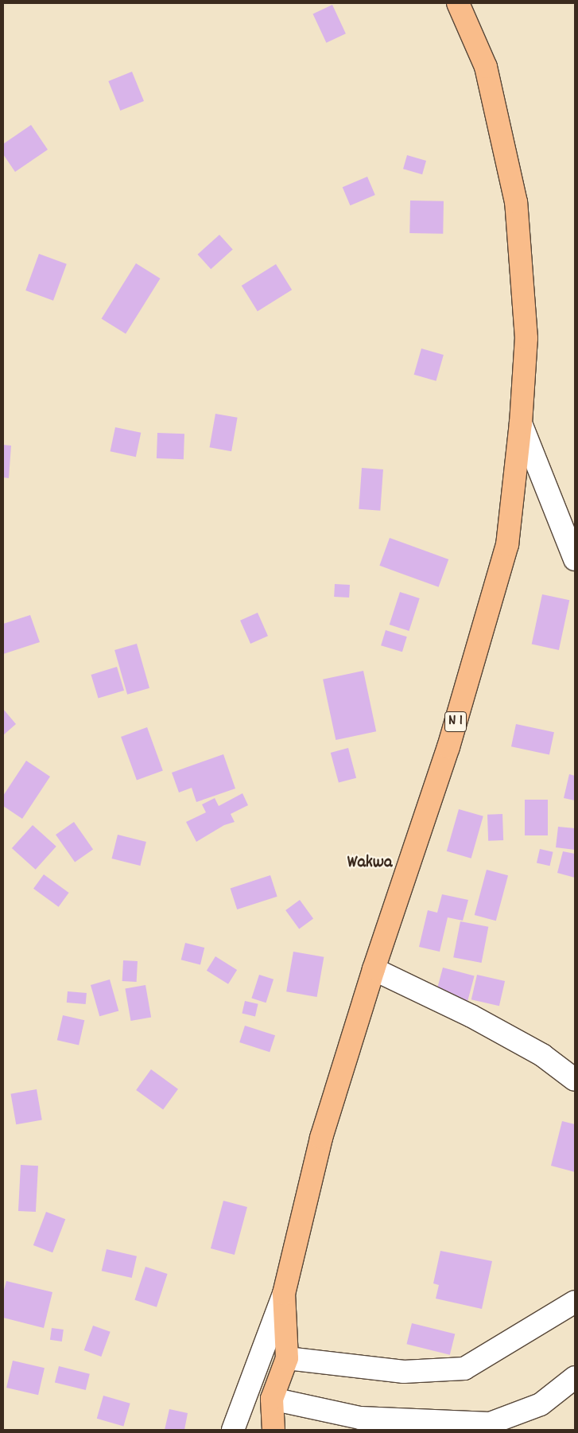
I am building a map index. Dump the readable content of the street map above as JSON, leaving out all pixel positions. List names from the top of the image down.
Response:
{
  "streets": {
    "highway": ["N 1"]
  },
  "districts": ["Wakwa"]
}
